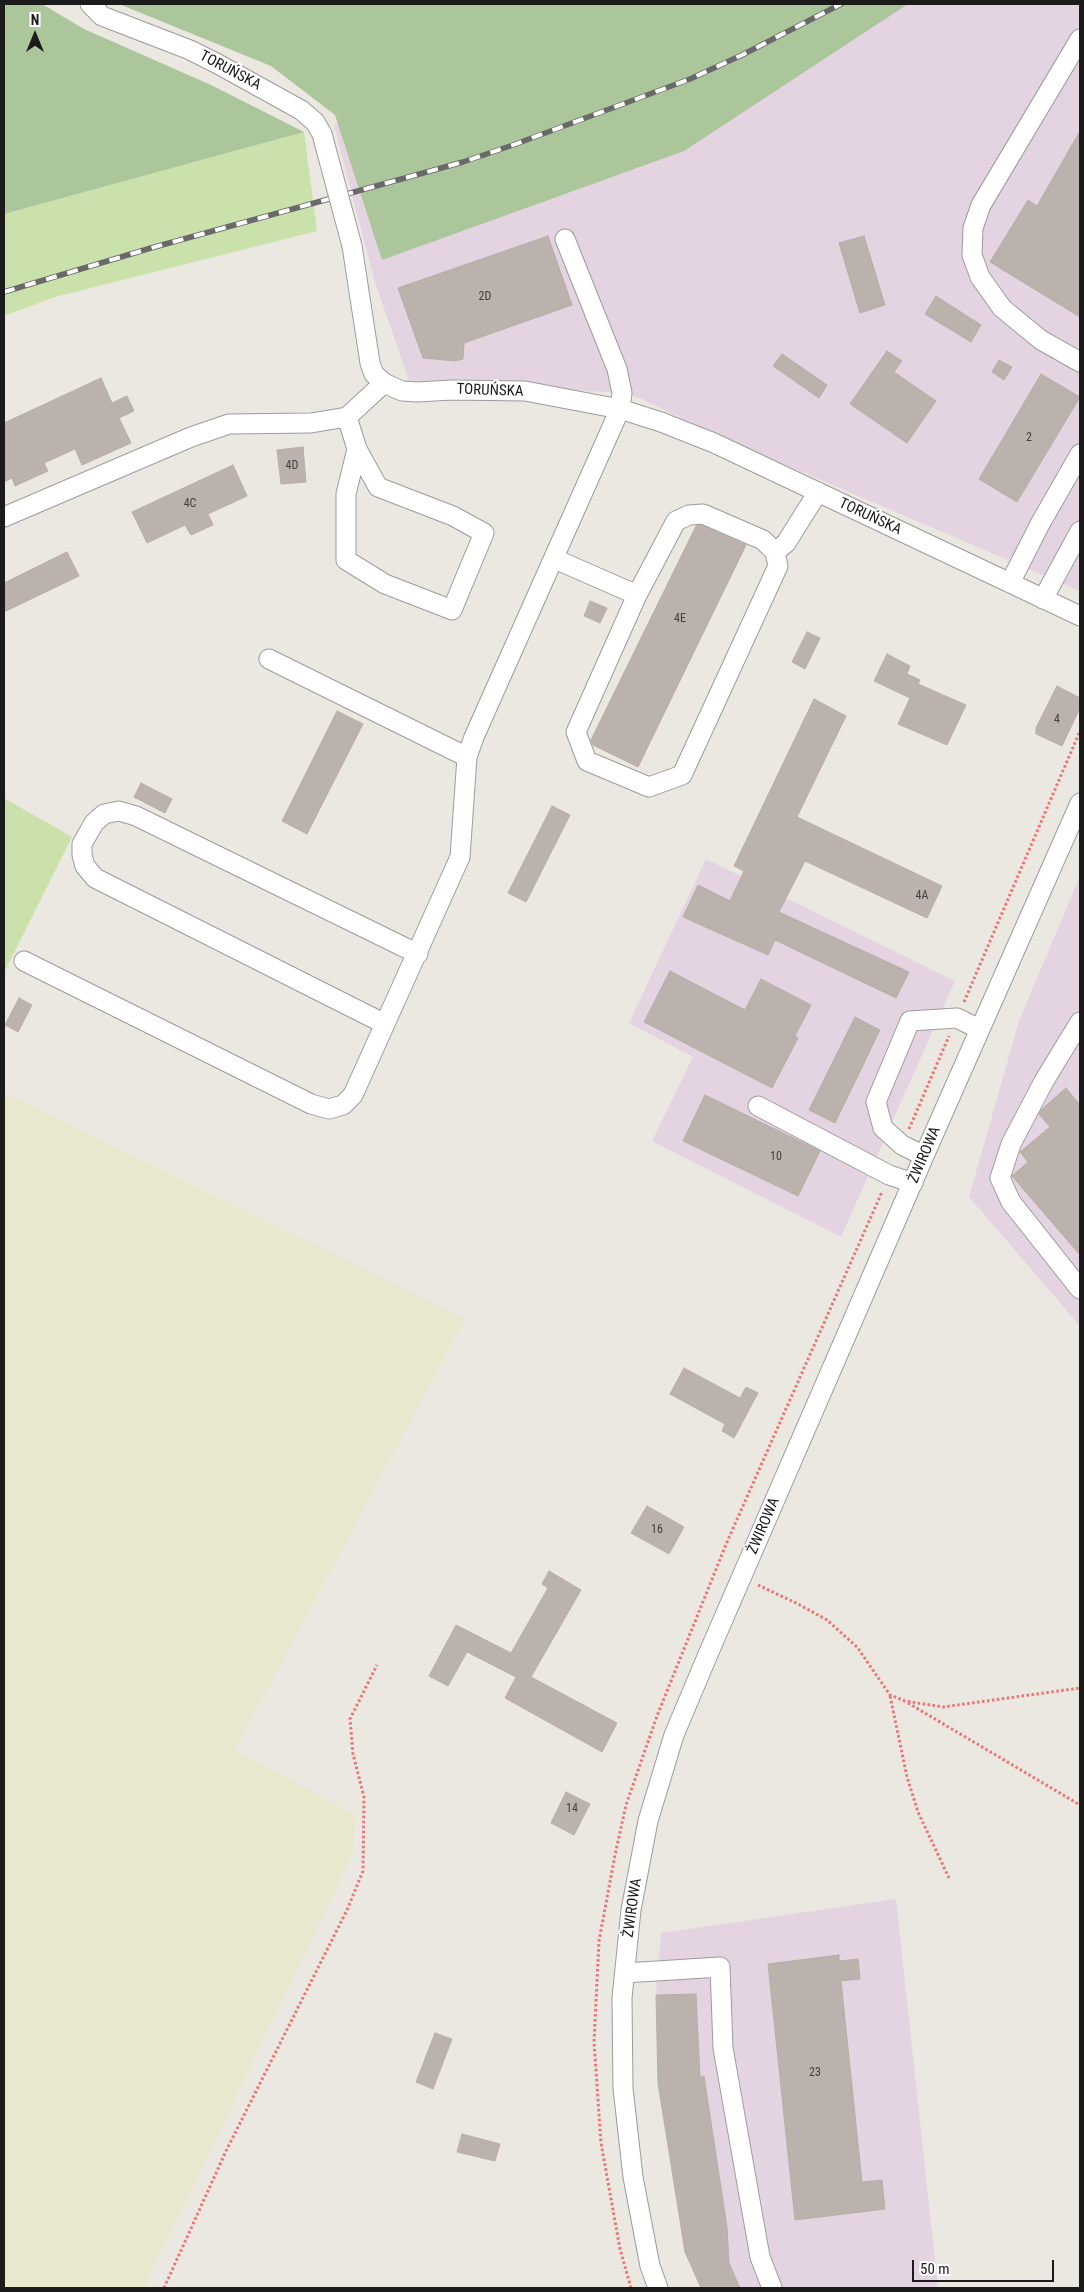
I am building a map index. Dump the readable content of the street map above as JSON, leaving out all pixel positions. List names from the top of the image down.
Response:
{
  "streets": {
    "street": ["TORUŃSKA", "ŻWIROWA"]
  },
  "house_numbers": [
    "2D",
    "2",
    "4D",
    "4C",
    "4E",
    "4",
    "4A",
    "10",
    "16",
    "14",
    "23"
  ],
  "scale_bar": "50 m",
  "north": "top"
}
